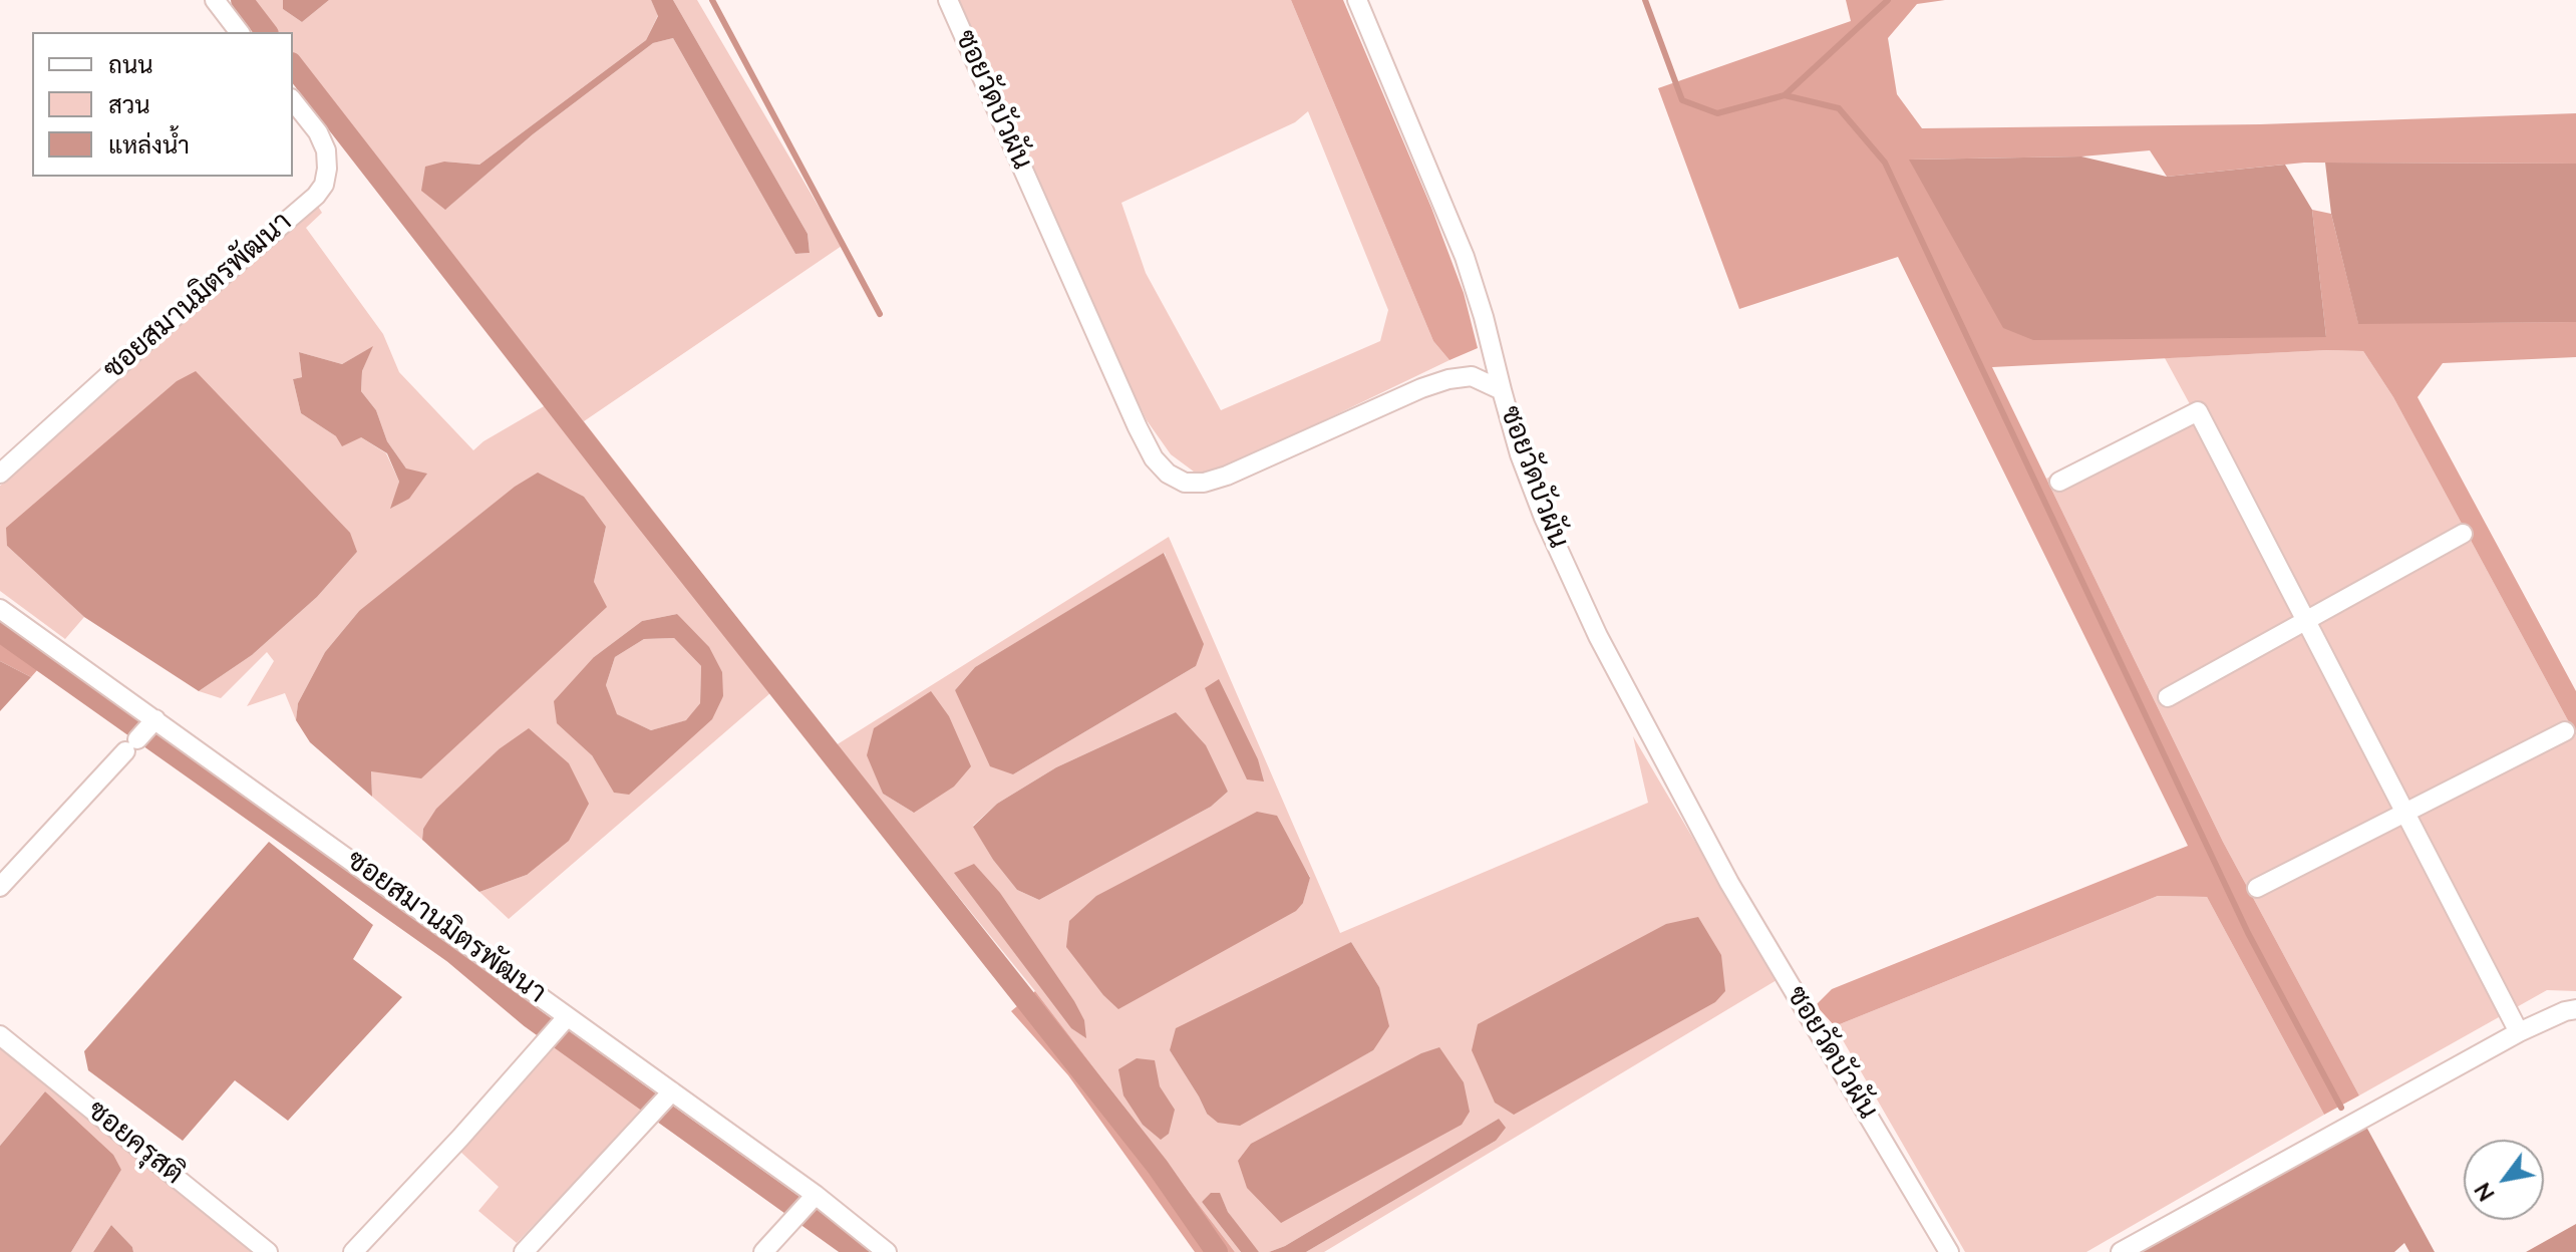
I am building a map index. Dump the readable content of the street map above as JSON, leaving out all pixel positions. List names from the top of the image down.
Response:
{
  "streets": {
    "street": ["ซอยวัดบัวผัน", "ซอยสมานมิตรพัฒนา", "ซอยครุสติ"]
  },
  "legend": ["ถนน", "สวน", "แหล่งน้ำ"],
  "north": "bottom left"
}
